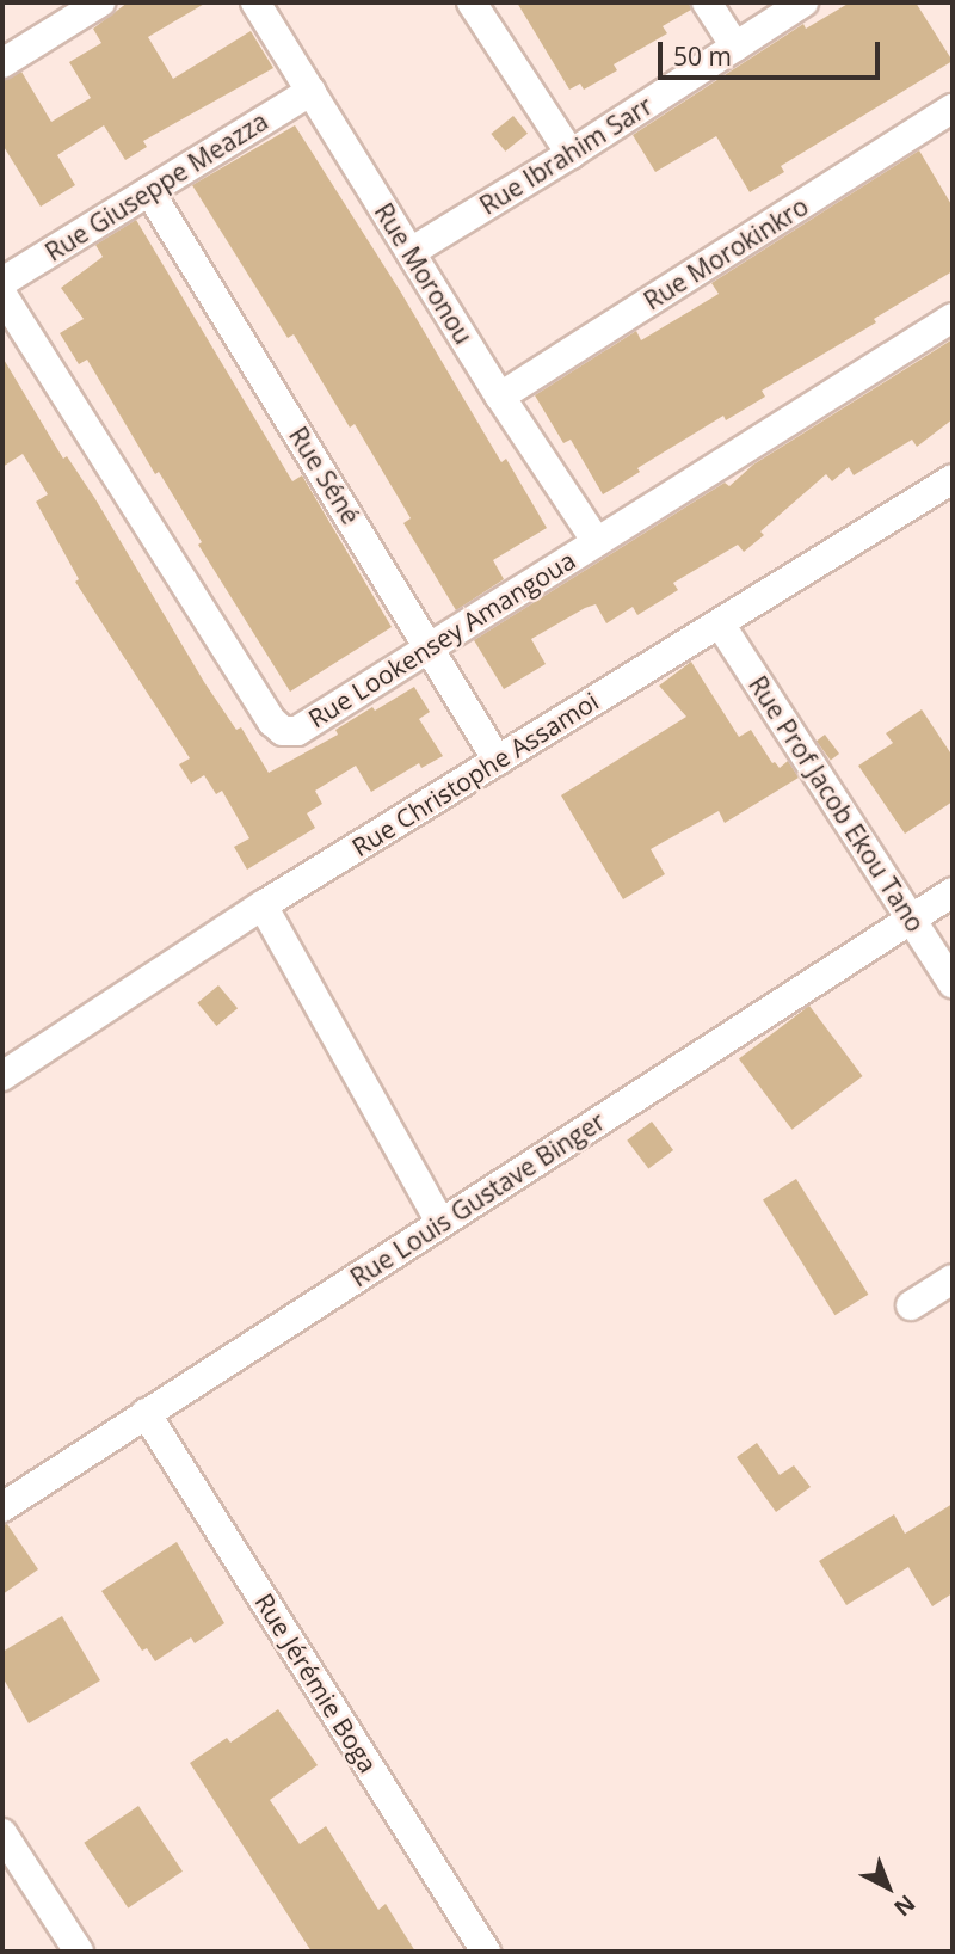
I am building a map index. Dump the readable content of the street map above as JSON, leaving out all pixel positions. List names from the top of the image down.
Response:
{
  "streets": {
    "street": [
      "Rue Ibrahim Sarr",
      "Rue Giuseppe Meazza",
      "Rue Morokinkro",
      "Rue Moronou",
      "Rue Séné",
      "Rue Lookensey Amangoua",
      "Rue Christophe Assamoi",
      "Rue Prof Jacob Ekou Tano",
      "Rue Louis Gustave Binger",
      "Rue Jérémie Boga"
    ]
  },
  "crossings": [
    ["Rue Ibrahim Sarr", "Rue Moronou"],
    ["Rue Giuseppe Meazza", "Rue Moronou"],
    ["Rue Giuseppe Meazza", "Rue Séné"],
    ["Rue Morokinkro", "Rue Moronou"],
    ["Rue Moronou", "Rue Lookensey Amangoua"],
    ["Rue Séné", "Rue Lookensey Amangoua"],
    ["Rue Séné", "Rue Christophe Assamoi"],
    ["Rue Christophe Assamoi", "Rue Prof Jacob Ekou Tano"],
    ["Rue Prof Jacob Ekou Tano", "Rue Louis Gustave Binger"],
    ["Rue Louis Gustave Binger", "Rue Jérémie Boga"]
  ],
  "scale_bar": "50 m",
  "north": "bottom right"
}
